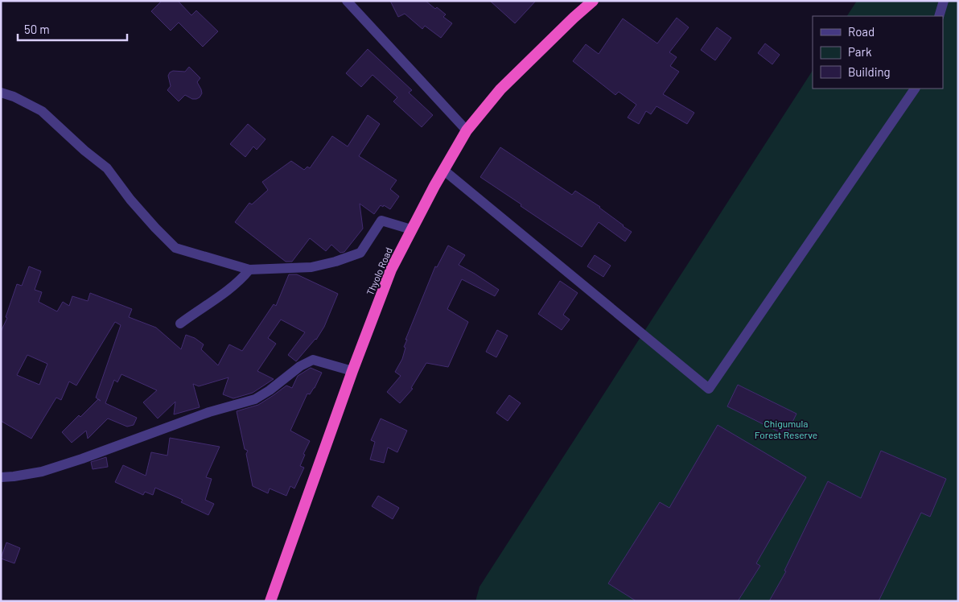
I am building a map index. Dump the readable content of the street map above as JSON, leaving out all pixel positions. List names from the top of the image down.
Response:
{
  "streets": {
    "highway": ["Thyolo Road"]
  },
  "parks": ["Chigumula Forest Reserve"],
  "legend": ["Road", "Park", "Building"],
  "scale_bar": "50 m"
}
